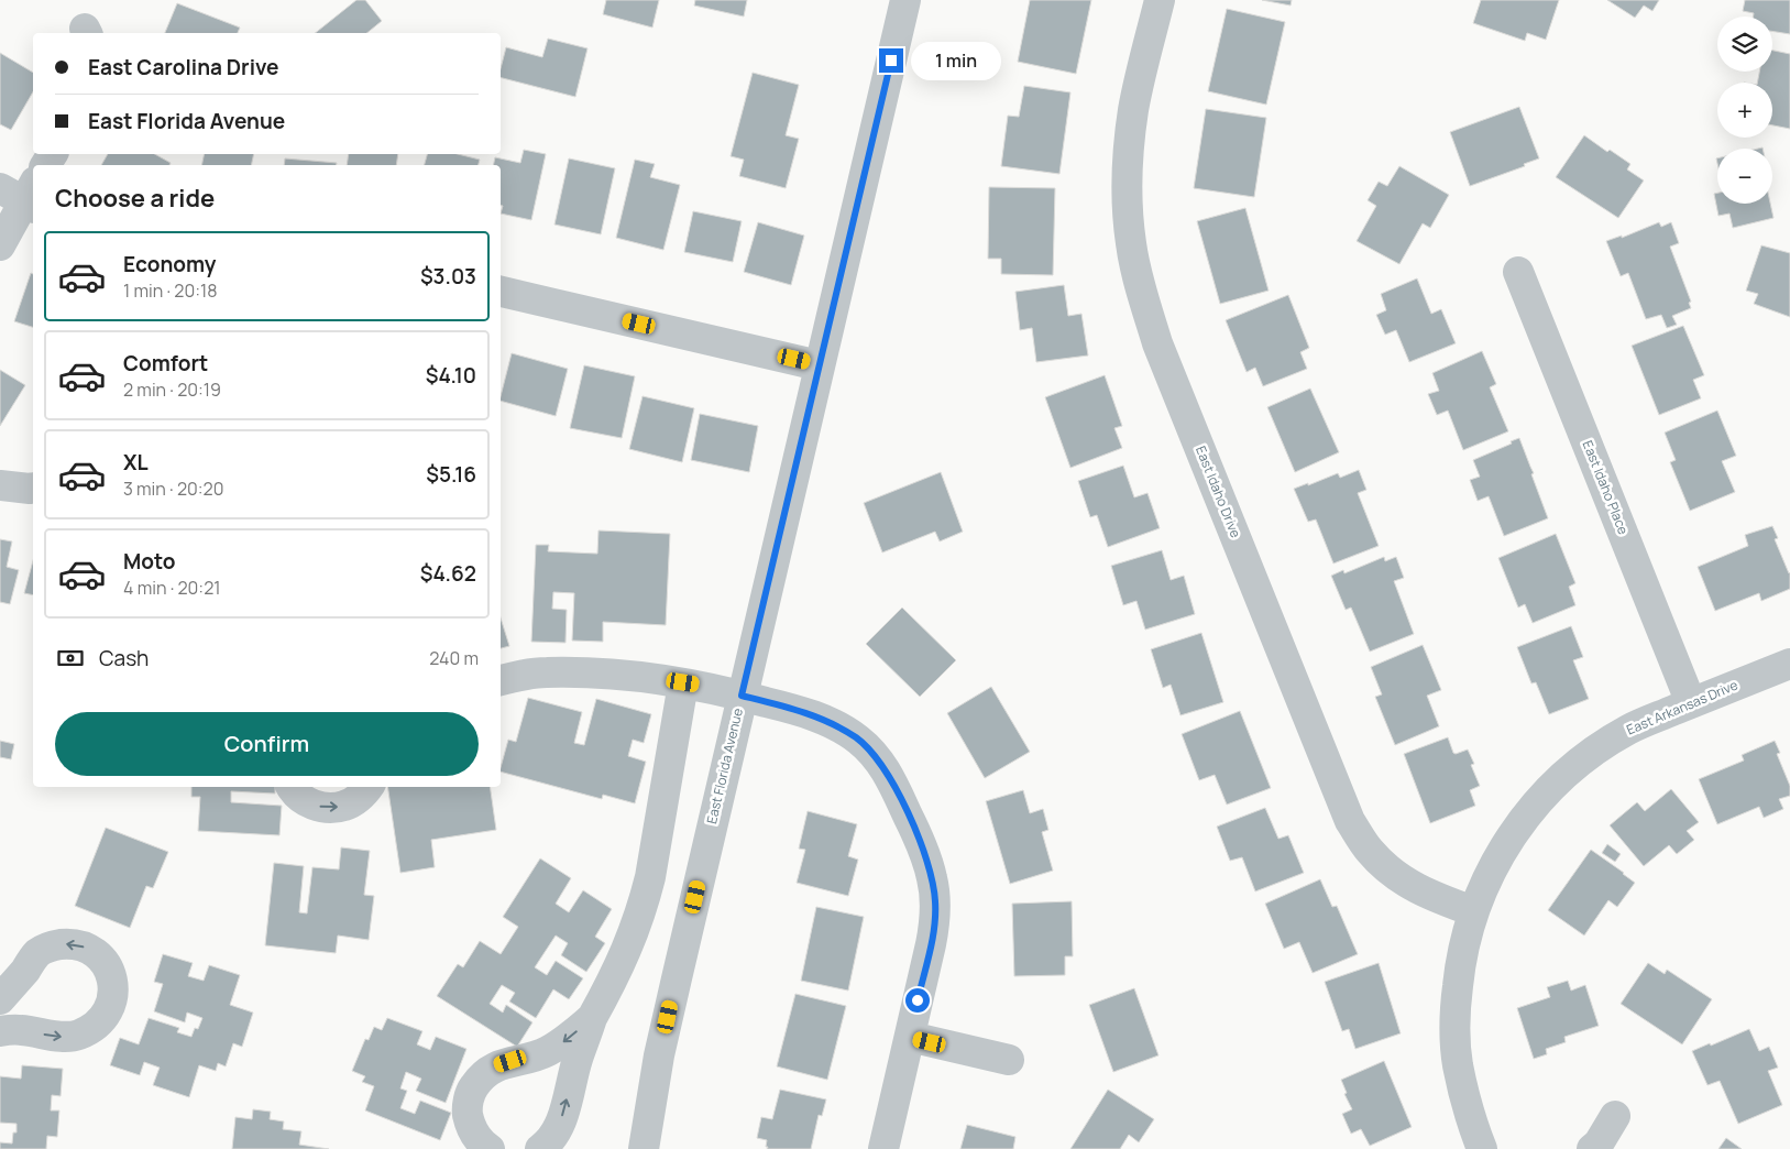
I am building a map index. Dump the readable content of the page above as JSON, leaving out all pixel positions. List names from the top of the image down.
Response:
{
  "streets": {
    "street": [
      "East Idaho Place",
      "East Idaho Drive",
      "East Arkansas Drive",
      "East Florida Avenue"
    ]
  },
  "crossings": [
    ["East Idaho Place", "East Arkansas Drive"],
    ["East Idaho Drive", "East Arkansas Drive"]
  ],
  "page": {
    "map_buttons": ["+", "−"],
    "banner": ["East Carolina Drive", "East Florida Avenue"],
    "bubble": "1 min",
    "heading": "Choose a ride",
    "list": [
      {
        "name": "Economy",
        "note": "1 min · 20:18",
        "value": "$3.03"
      },
      {
        "name": "Comfort",
        "note": "2 min · 20:19",
        "value": "$4.10"
      },
      {
        "name": "XL",
        "note": "3 min · 20:20",
        "value": "$5.16"
      },
      {
        "name": "Moto",
        "note": "4 min · 20:21",
        "value": "$4.62"
      }
    ],
    "pay": ["Cash", "240 m"],
    "buttons": "Confirm"
  }
}
